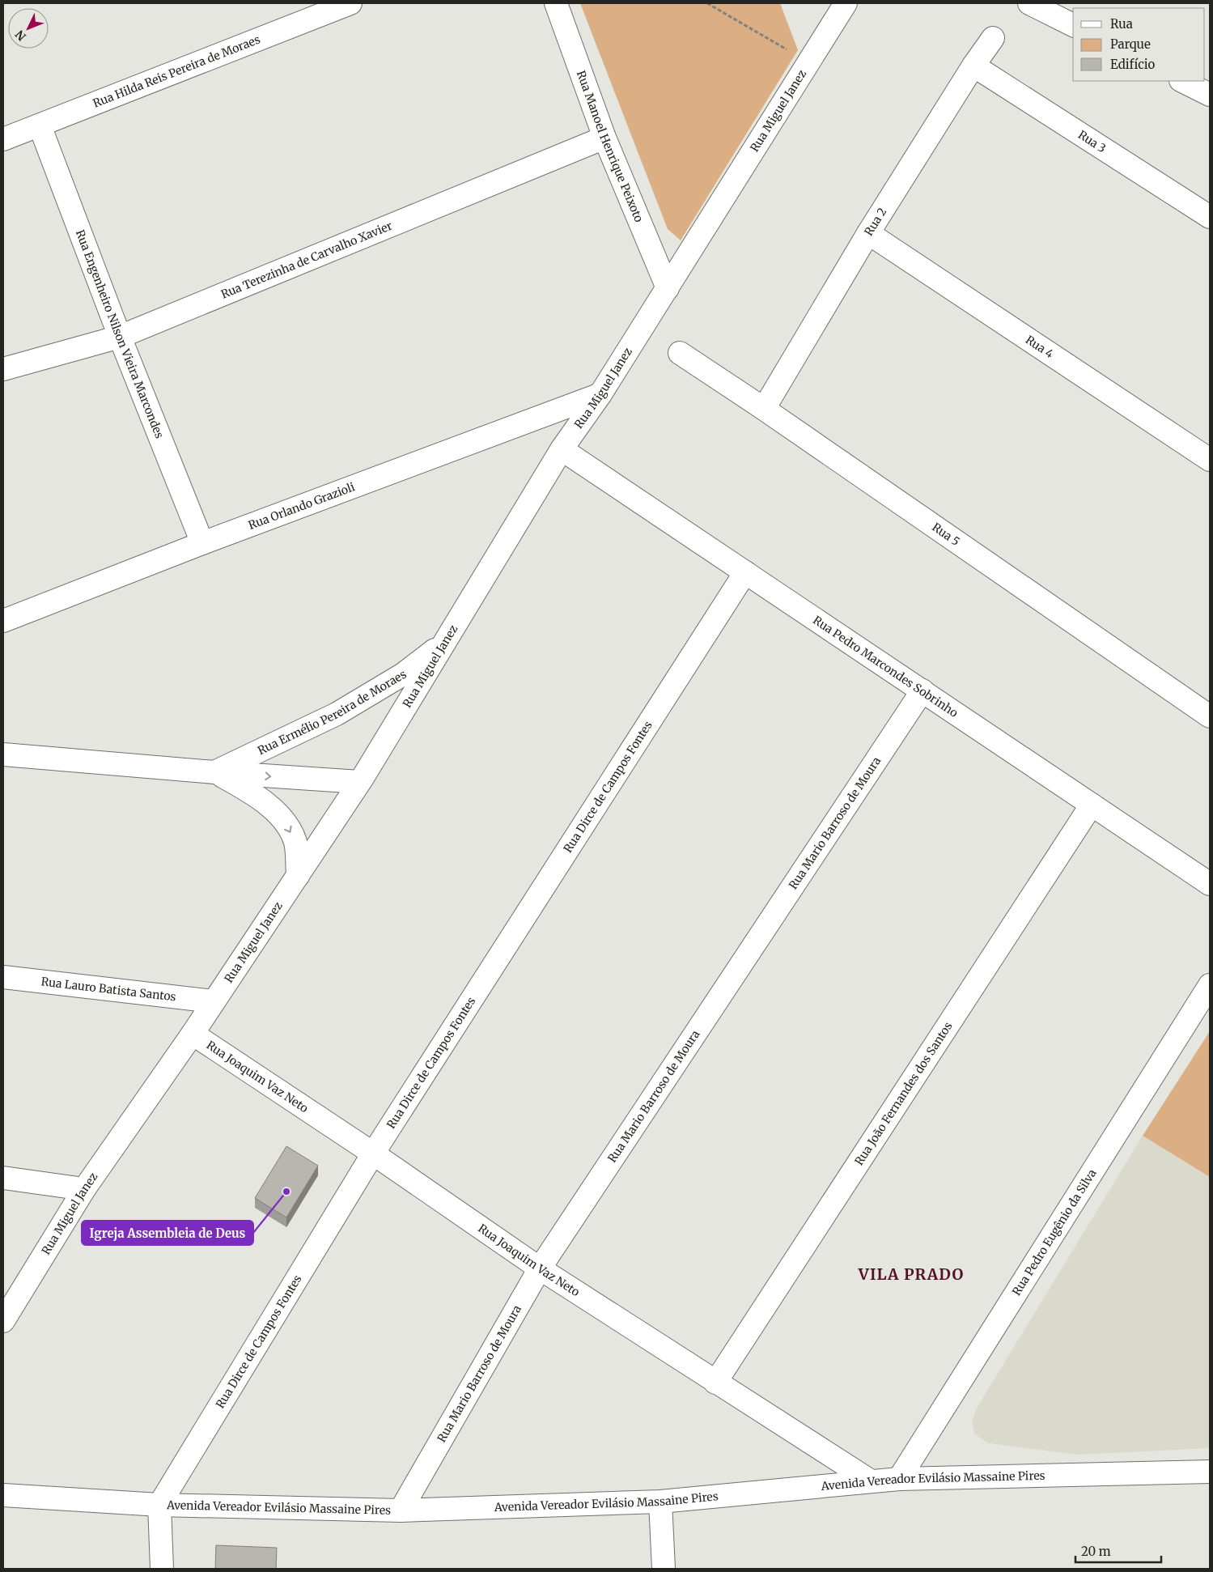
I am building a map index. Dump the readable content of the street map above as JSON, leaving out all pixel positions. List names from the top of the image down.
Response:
{
  "streets": {
    "street": [
      "Rua Hilda Reis Pereira de Moraes",
      "Rua Miguel Janez",
      "Rua 3",
      "Rua Manoel Henrique Peixoto",
      "Rua 2",
      "Rua Terezinha de Carvalho Xavier",
      "Rua Engenheiro Nilson Vieira Marcondes",
      "Rua 4",
      "Rua Orlando Grazioli",
      "Rua 5",
      "Rua Pedro Marcondes Sobrinho",
      "Rua Ermélio Pereira de Moraes",
      "Rua Dirce de Campos Fontes",
      "Rua Mario Barroso de Moura",
      "Rua Lauro Batista Santos",
      "Rua Joaquim Vaz Neto",
      "Rua João Fernandes dos Santos",
      "Rua Pedro Eugênio da Silva",
      "Avenida Vereador Evilásio Massaine Pires"
    ]
  },
  "crossings": [
    ["Rua Hilda Reis Pereira de Moraes", "Rua Engenheiro Nilson Vieira Marcondes"],
    ["Rua Miguel Janez", "Rua Manoel Henrique Peixoto"],
    ["Rua Miguel Janez", "Rua Orlando Grazioli"],
    ["Rua Miguel Janez", "Rua Pedro Marcondes Sobrinho"],
    ["Rua Miguel Janez", "Rua Ermélio Pereira de Moraes"],
    ["Rua Miguel Janez", "Rua Lauro Batista Santos"],
    ["Rua Miguel Janez", "Rua Joaquim Vaz Neto"],
    ["Rua 3", "Rua 2"],
    ["Rua Manoel Henrique Peixoto", "Rua Terezinha de Carvalho Xavier"],
    ["Rua 2", "Rua 4"],
    ["Rua 2", "Rua 5"],
    ["Rua Terezinha de Carvalho Xavier", "Rua Engenheiro Nilson Vieira Marcondes"],
    ["Rua Engenheiro Nilson Vieira Marcondes", "Rua Orlando Grazioli"],
    ["Rua Pedro Marcondes Sobrinho", "Rua Dirce de Campos Fontes"],
    ["Rua Pedro Marcondes Sobrinho", "Rua Mario Barroso de Moura"],
    ["Rua Pedro Marcondes Sobrinho", "Rua João Fernandes dos Santos"],
    ["Rua Dirce de Campos Fontes", "Rua Joaquim Vaz Neto"],
    ["Rua Dirce de Campos Fontes", "Avenida Vereador Evilásio Massaine Pires"],
    ["Rua Mario Barroso de Moura", "Rua Joaquim Vaz Neto"],
    ["Rua Mario Barroso de Moura", "Avenida Vereador Evilásio Massaine Pires"],
    ["Rua Joaquim Vaz Neto", "Rua João Fernandes dos Santos"],
    ["Rua Joaquim Vaz Neto", "Avenida Vereador Evilásio Massaine Pires"],
    ["Rua Pedro Eugênio da Silva", "Avenida Vereador Evilásio Massaine Pires"]
  ],
  "districts": ["VILA PRADO"],
  "places": ["Igreja Assembleia de Deus"],
  "legend": ["Rua", "Parque", "Edifício"],
  "scale_bar": "20 m",
  "north": "bottom left"
}
